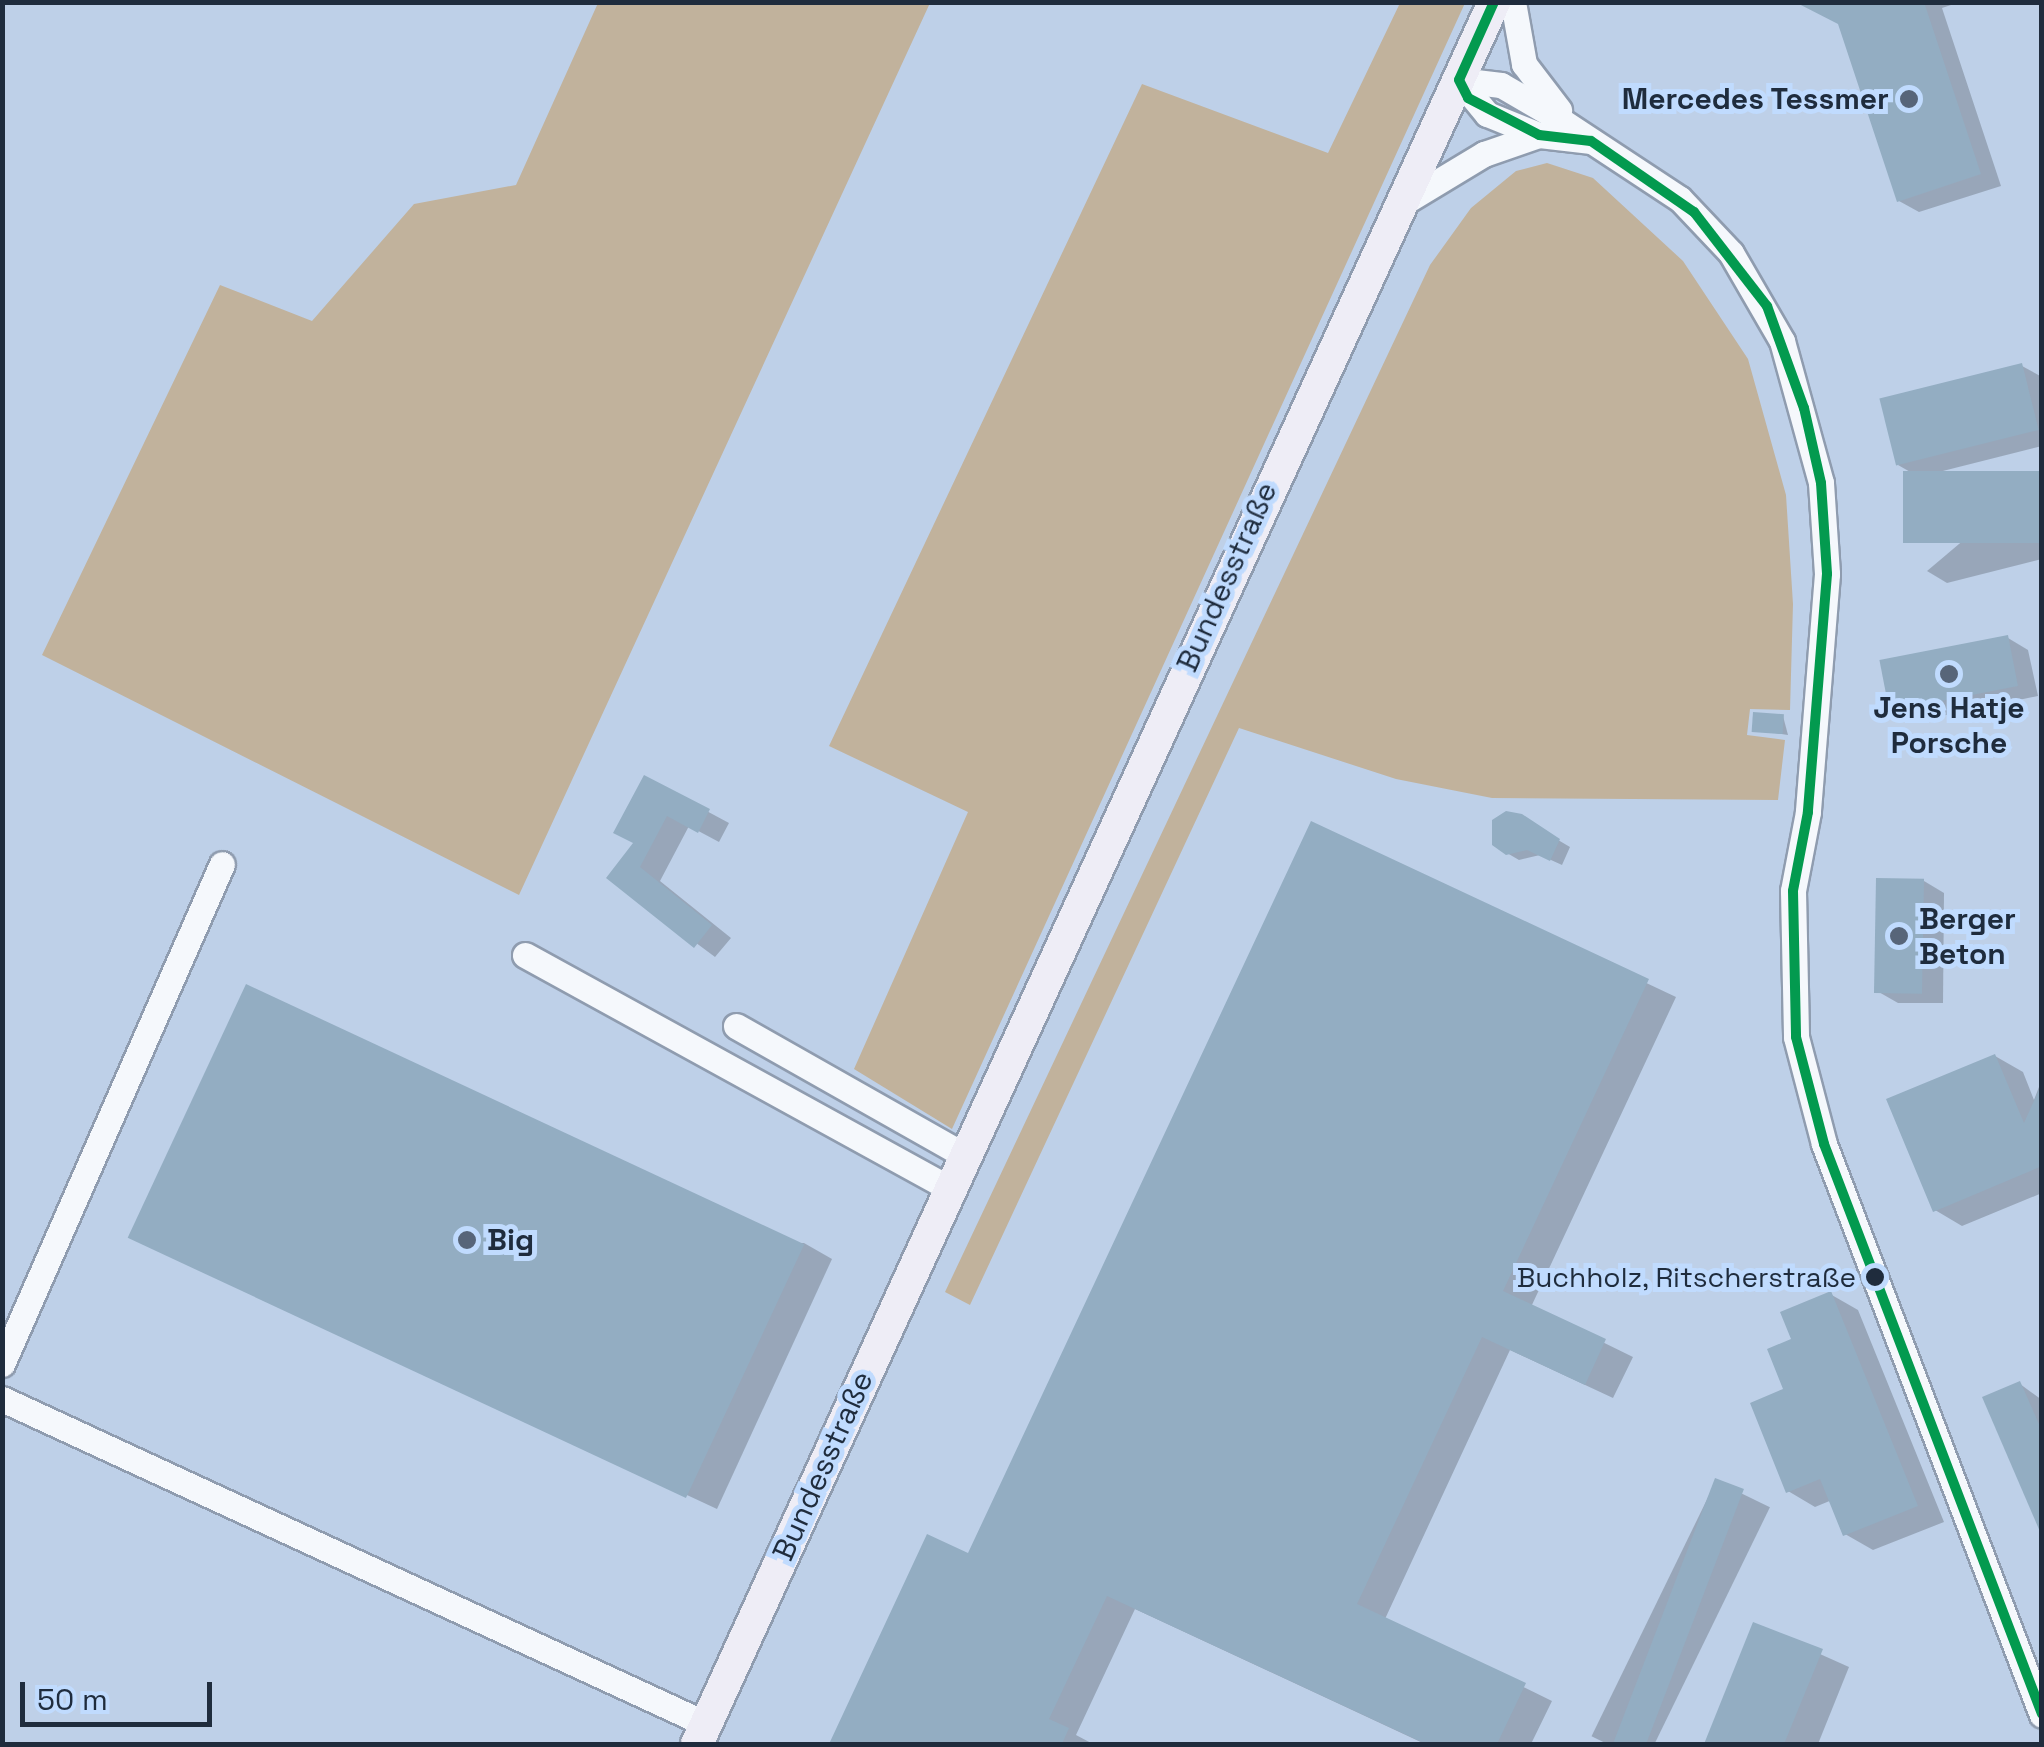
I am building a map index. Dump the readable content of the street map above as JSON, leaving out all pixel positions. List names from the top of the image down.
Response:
{
  "streets": {
    "main road": ["Bundesstraße"]
  },
  "places": [
    "Mercedes Tessmer",
    "Jens Hatje Porsche",
    "Berger Beton",
    "Big",
    "Buchholz, Ritscherstraße"
  ],
  "scale_bar": "50 m"
}
